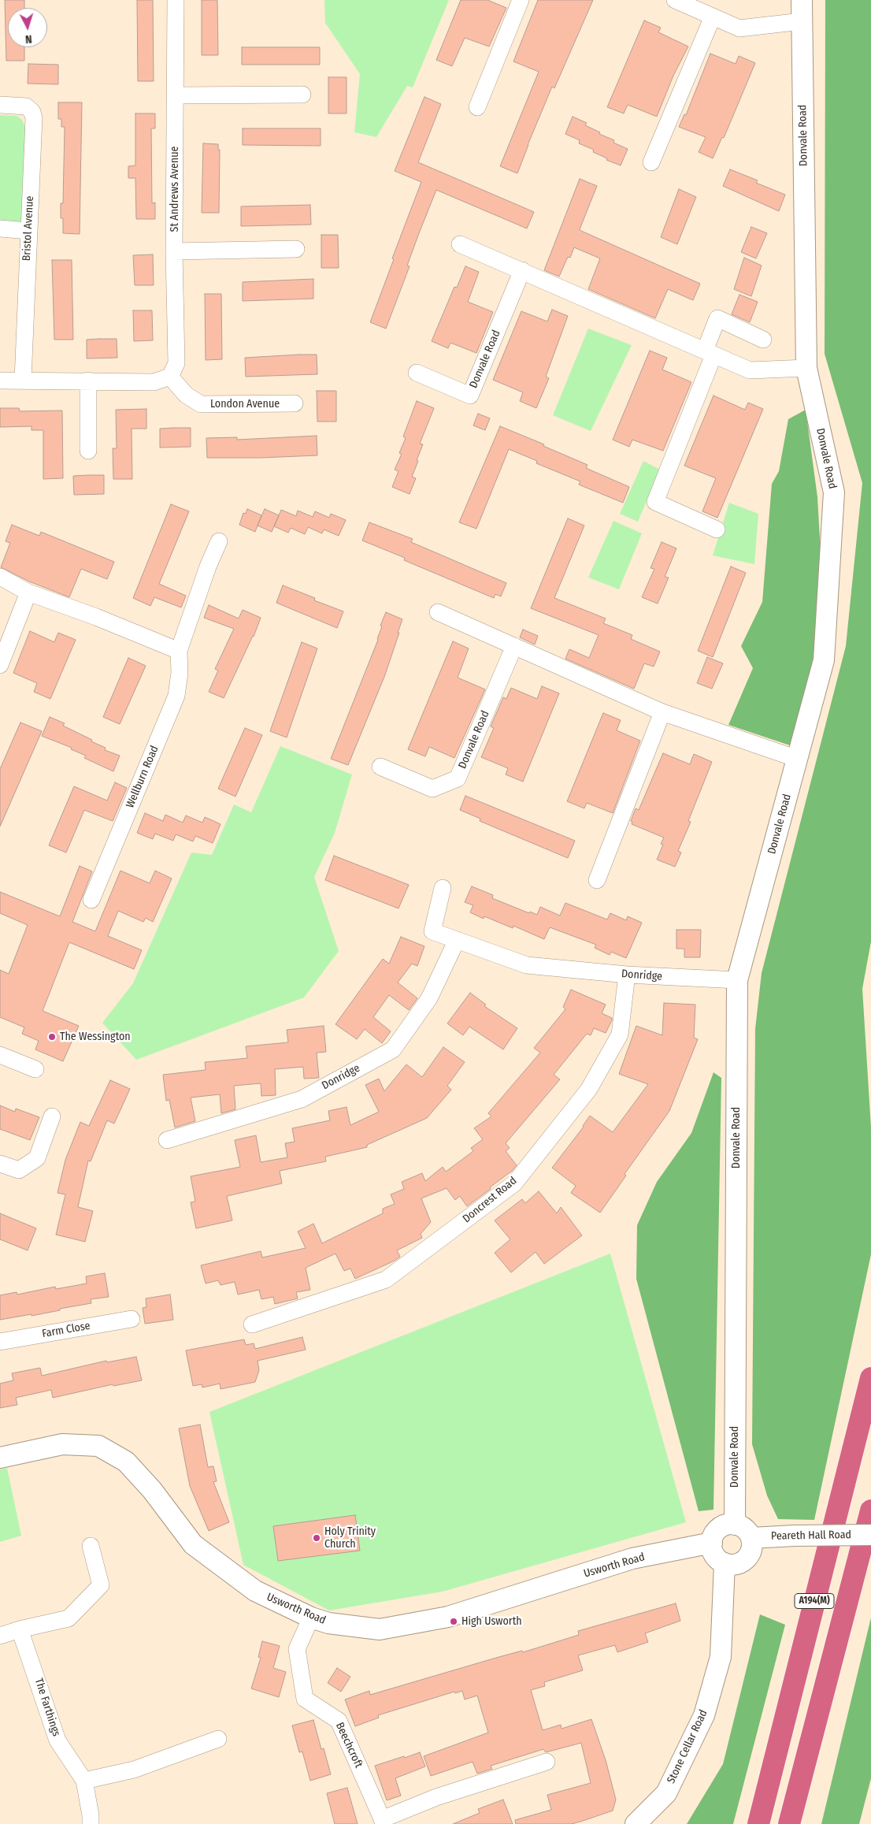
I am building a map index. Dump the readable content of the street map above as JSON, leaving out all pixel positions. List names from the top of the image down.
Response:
{
  "streets": {
    "highway": ["A194(M)"],
    "street": [
      "Donvale Road",
      "St Andrews Avenue",
      "Bristol Avenue",
      "London Avenue",
      "Wellburn Road",
      "Donridge",
      "Doncrest Road",
      "Farm Close",
      "Peareth Hall Road",
      "Usworth Road",
      "The Farthings",
      "Beechcroft",
      "Stone Cellar Road"
    ]
  },
  "crossings": [
    ["Donvale Road", "Donridge"],
    ["Donvale Road", "Peareth Hall Road"],
    ["Donvale Road", "Usworth Road"],
    ["Donvale Road", "Stone Cellar Road"],
    ["St Andrews Avenue", "London Avenue"],
    ["Donridge", "Doncrest Road"],
    ["Peareth Hall Road", "Usworth Road"],
    ["Peareth Hall Road", "Stone Cellar Road"],
    ["Usworth Road", "Beechcroft"],
    ["Usworth Road", "Stone Cellar Road"]
  ],
  "places": ["The Wessington", "Holy Trinity Church", "High Usworth"],
  "north": "bottom"
}
